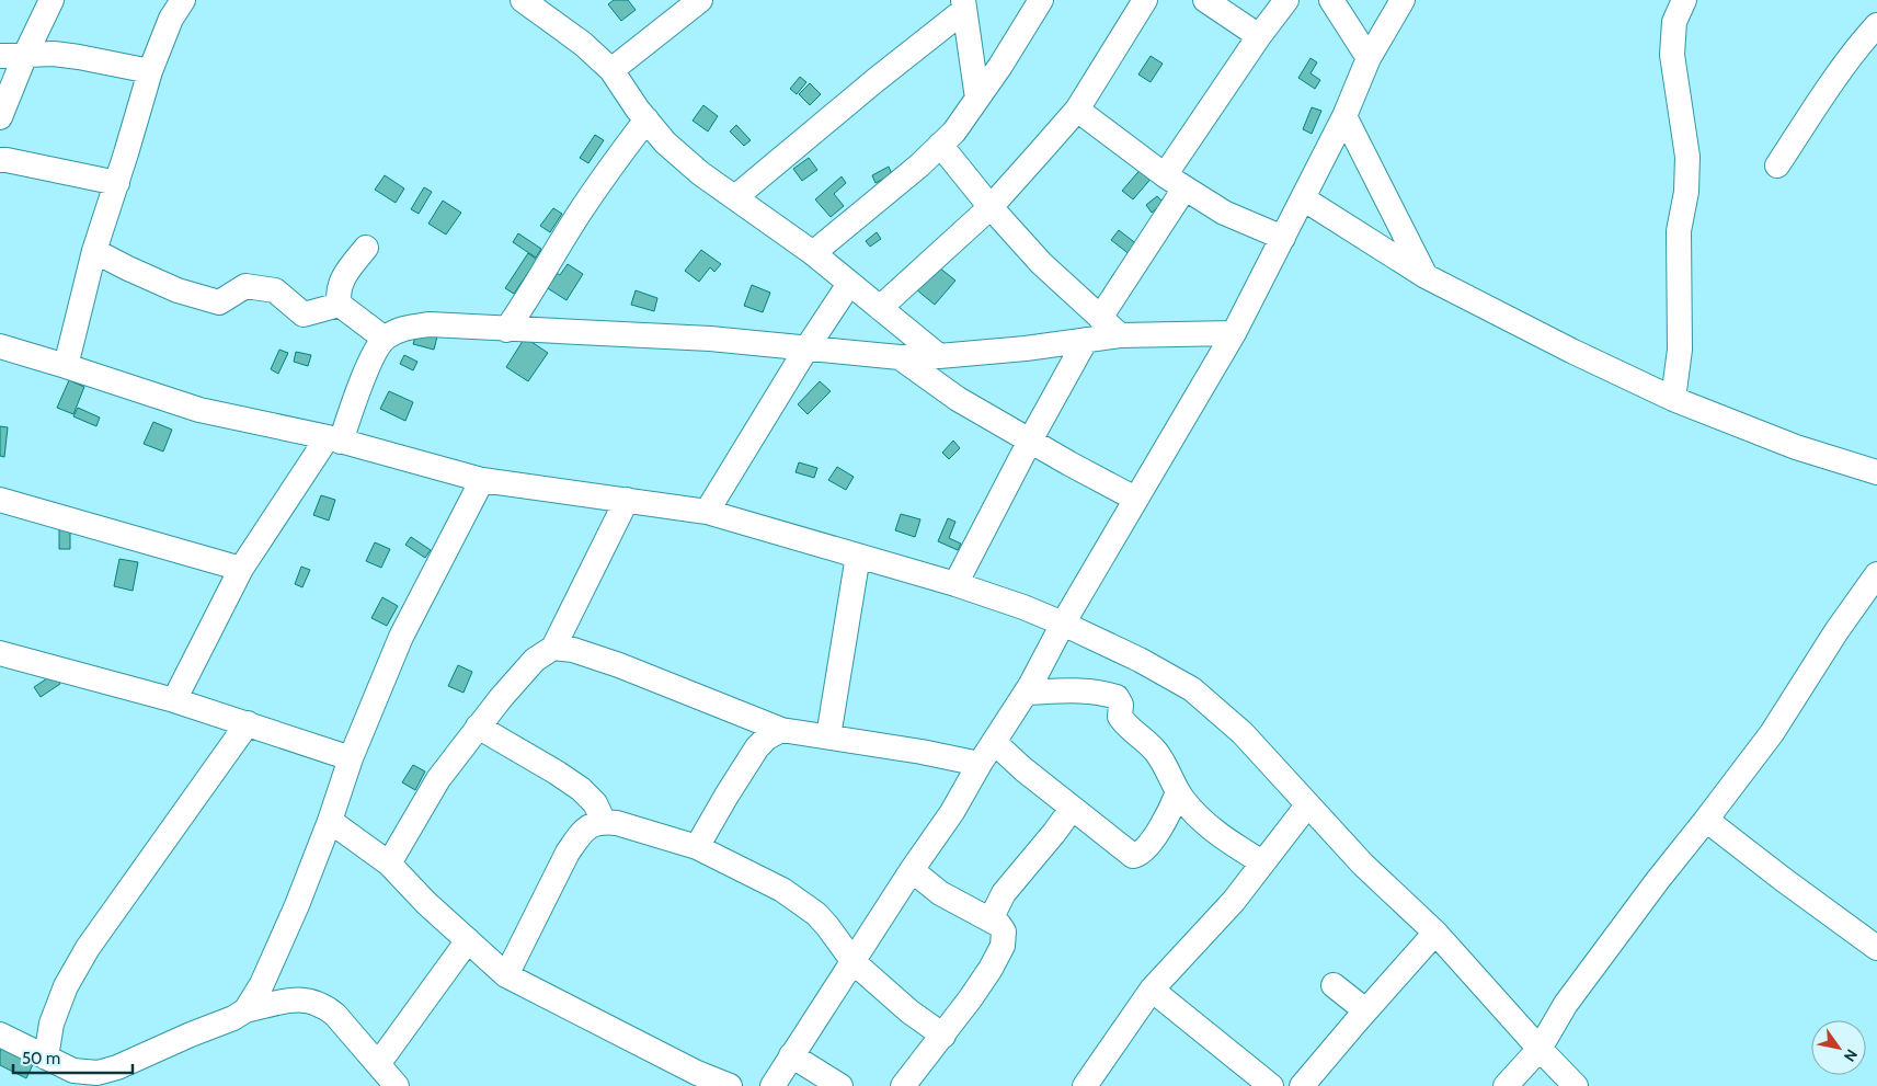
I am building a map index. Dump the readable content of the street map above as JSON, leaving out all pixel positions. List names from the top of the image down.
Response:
{
  "scale_bar": "50 m",
  "north": "bottom right"
}
